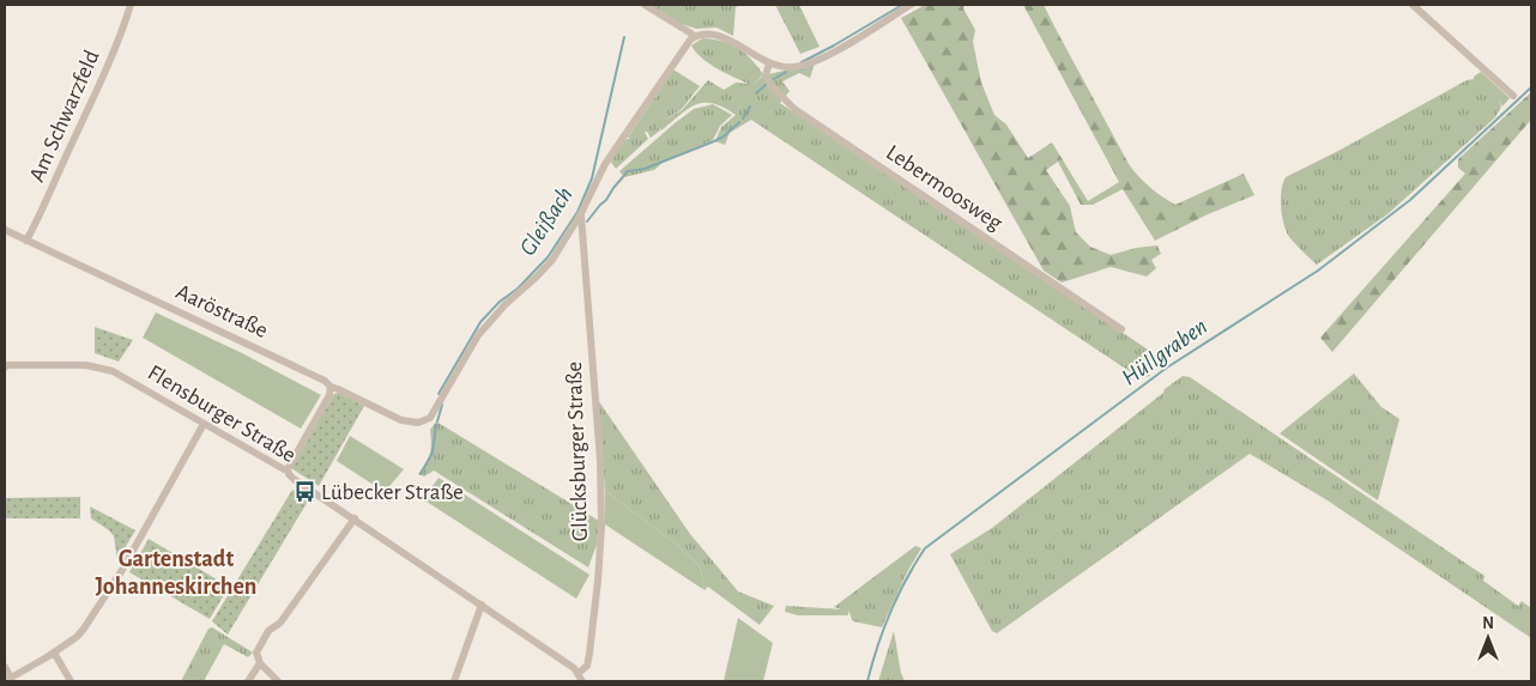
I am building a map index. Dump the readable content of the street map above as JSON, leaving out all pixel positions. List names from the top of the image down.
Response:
{
  "streets": {
    "street": [
      "Am Schwarzfeld",
      "Lebermoosweg",
      "Aaröstraße",
      "Flensburger Straße",
      "Glücksburger Straße"
    ]
  },
  "crossings": [
    ["Am Schwarzfeld", "Aaröstraße"],
    ["Aaröstraße", "Glücksburger Straße"],
    ["Flensburger Straße", "Glücksburger Straße"]
  ],
  "districts": ["Gartenstadt Johanneskirchen"],
  "water": ["Gleißach", "Hüllgraben"],
  "places": {
    "bus stop": ["Lübecker Straße"]
  },
  "north": "top"
}
